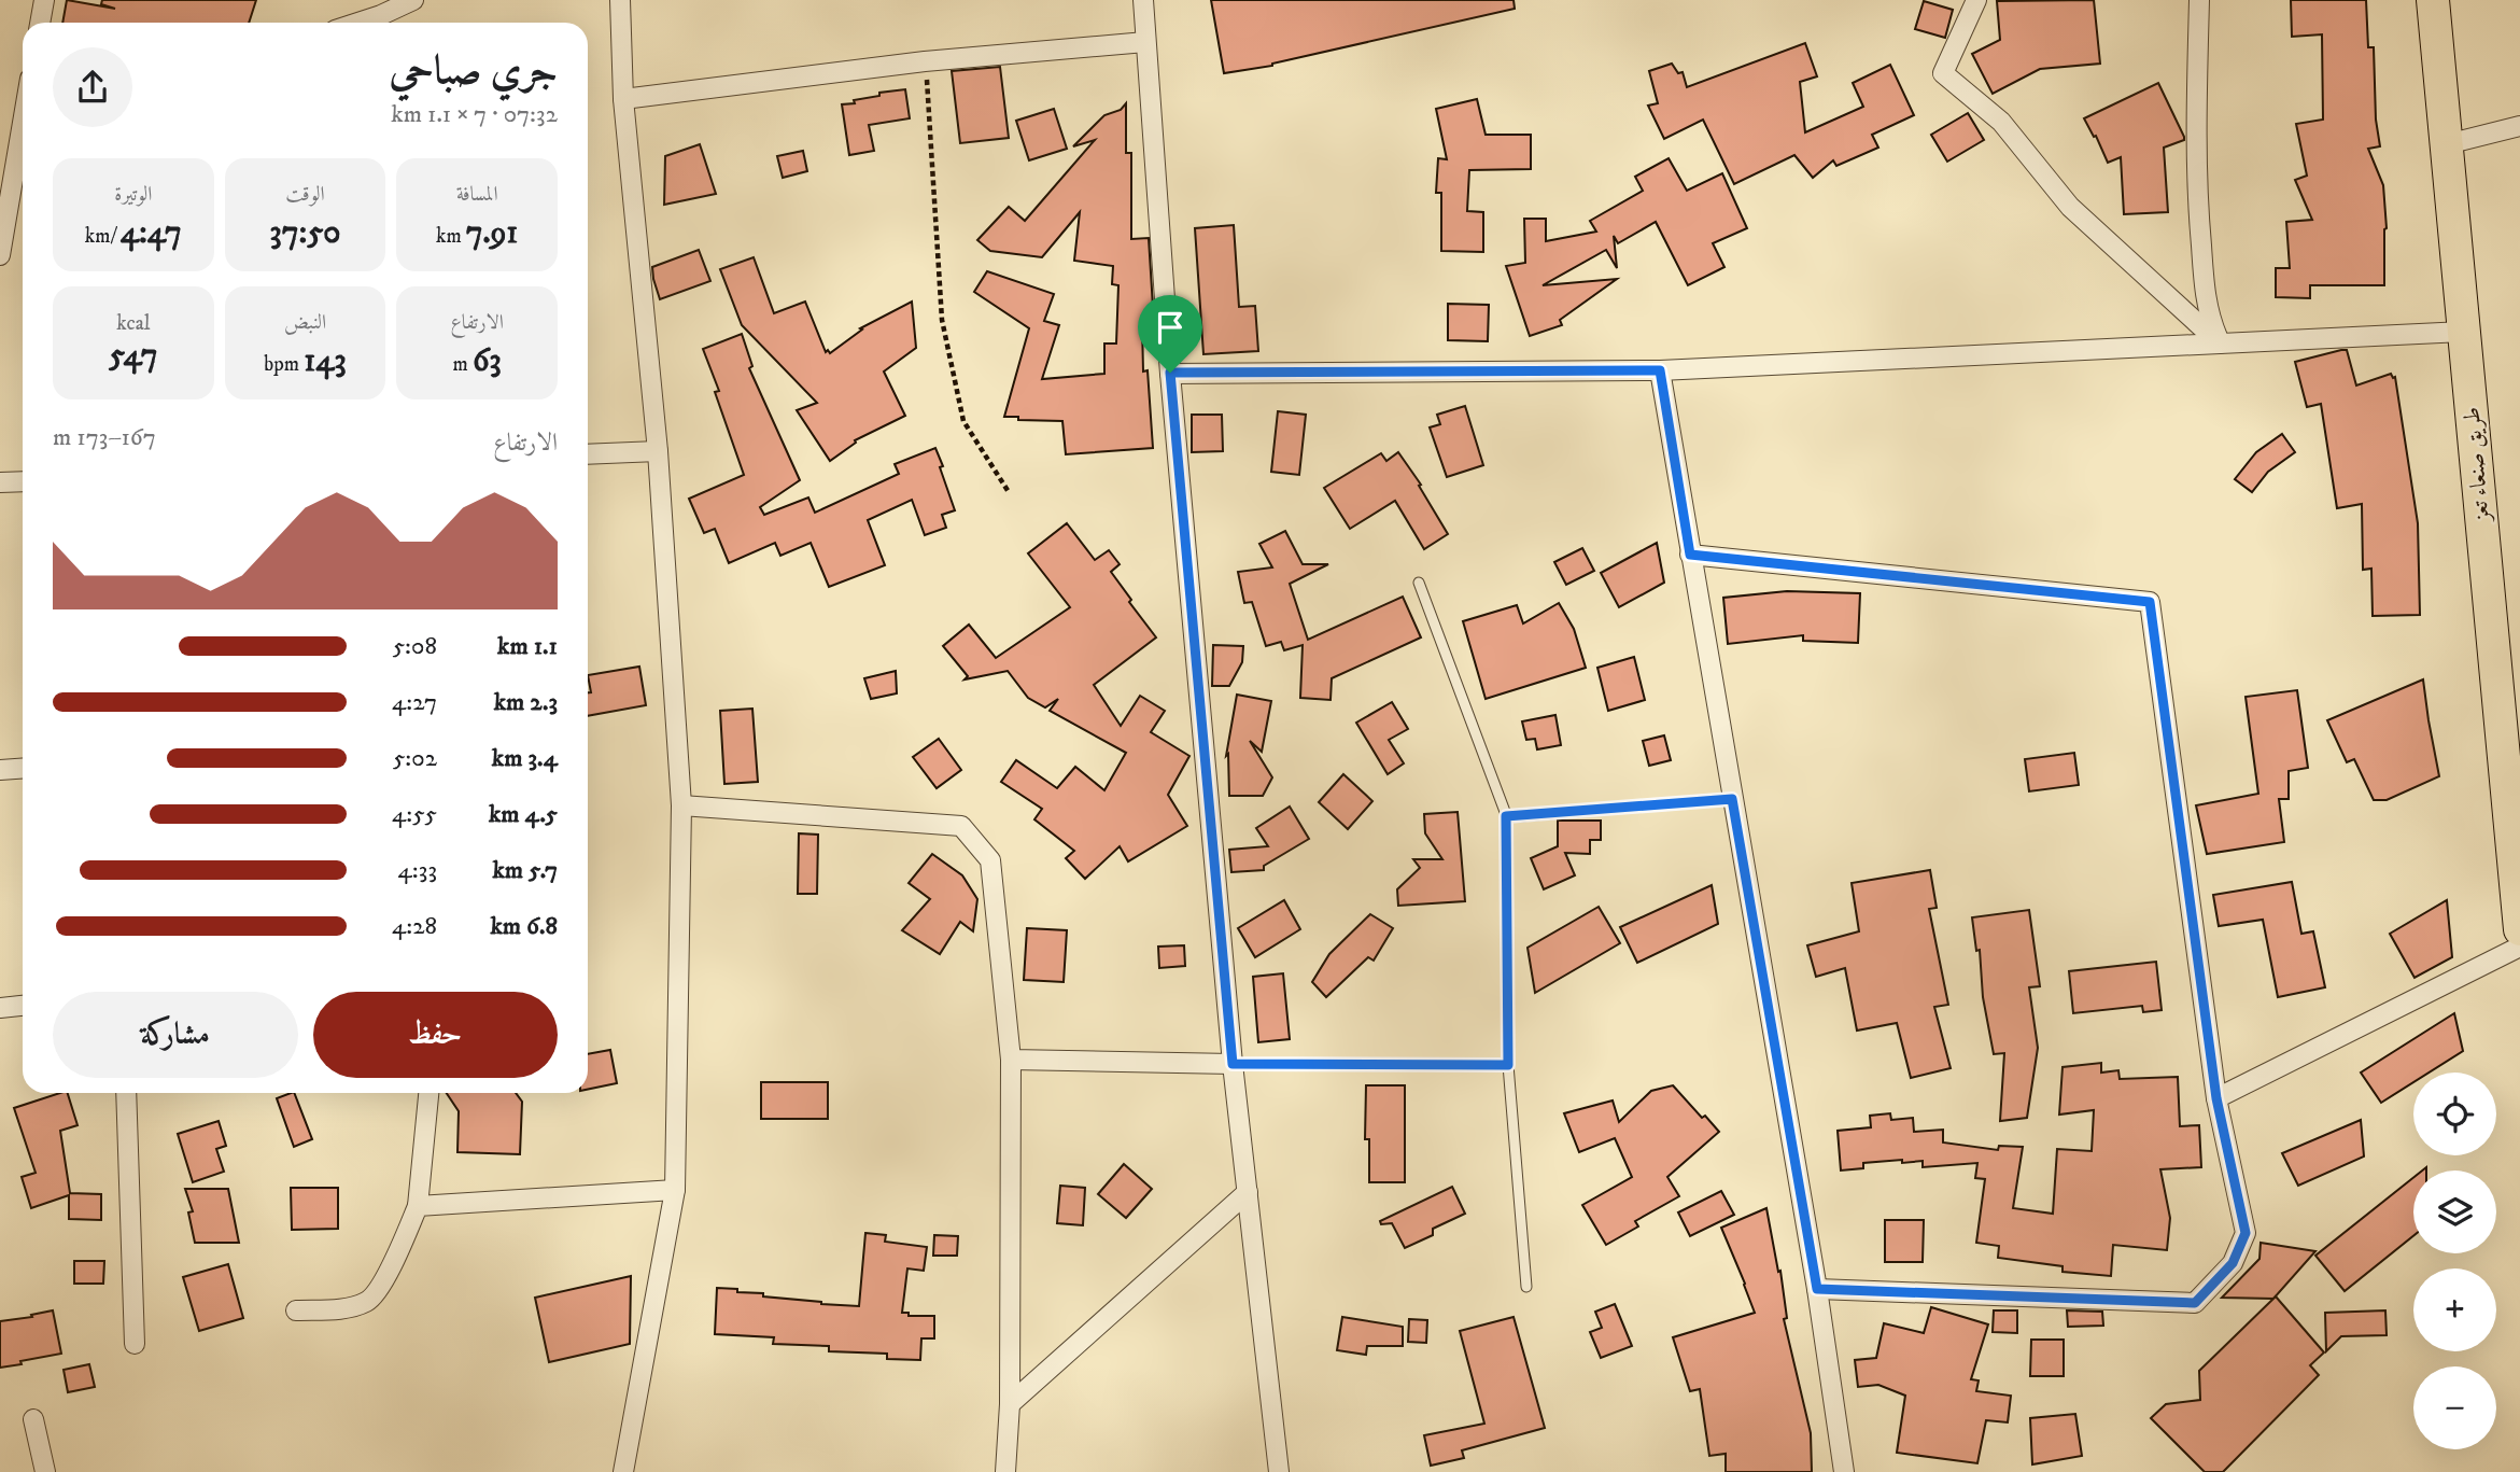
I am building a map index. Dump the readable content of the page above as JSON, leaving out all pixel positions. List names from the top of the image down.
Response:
{
  "streets": {
    "highway": ["طريق صنعاء تعز"]
  },
  "page": {
    "heading": ["جري صباحي", "07:32 · 7 × 1.1 km"],
    "stats": [
      ["المسافة", "7.91 km"],
      ["الوقت", "37:50"],
      ["الوتيرة", "4:47 /km"],
      ["الارتفاع", "63 m"],
      ["النبض", "143 bpm"],
      ["kcal", "547"]
    ],
    "chart": ["الارتفاع", "167–173 m"],
    "list": [
      {
        "name": "1.1 km",
        "note": "5:08"
      },
      {
        "name": "2.3 km",
        "note": "4:27"
      },
      {
        "name": "3.4 km",
        "note": "5:02"
      },
      {
        "name": "4.5 km",
        "note": "4:55"
      },
      {
        "name": "5.7 km",
        "note": "4:33"
      },
      {
        "name": "6.8 km",
        "note": "4:28"
      }
    ],
    "buttons": ["حفظ", "مشاركة"],
    "map_buttons": ["+", "−"]
  }
}
